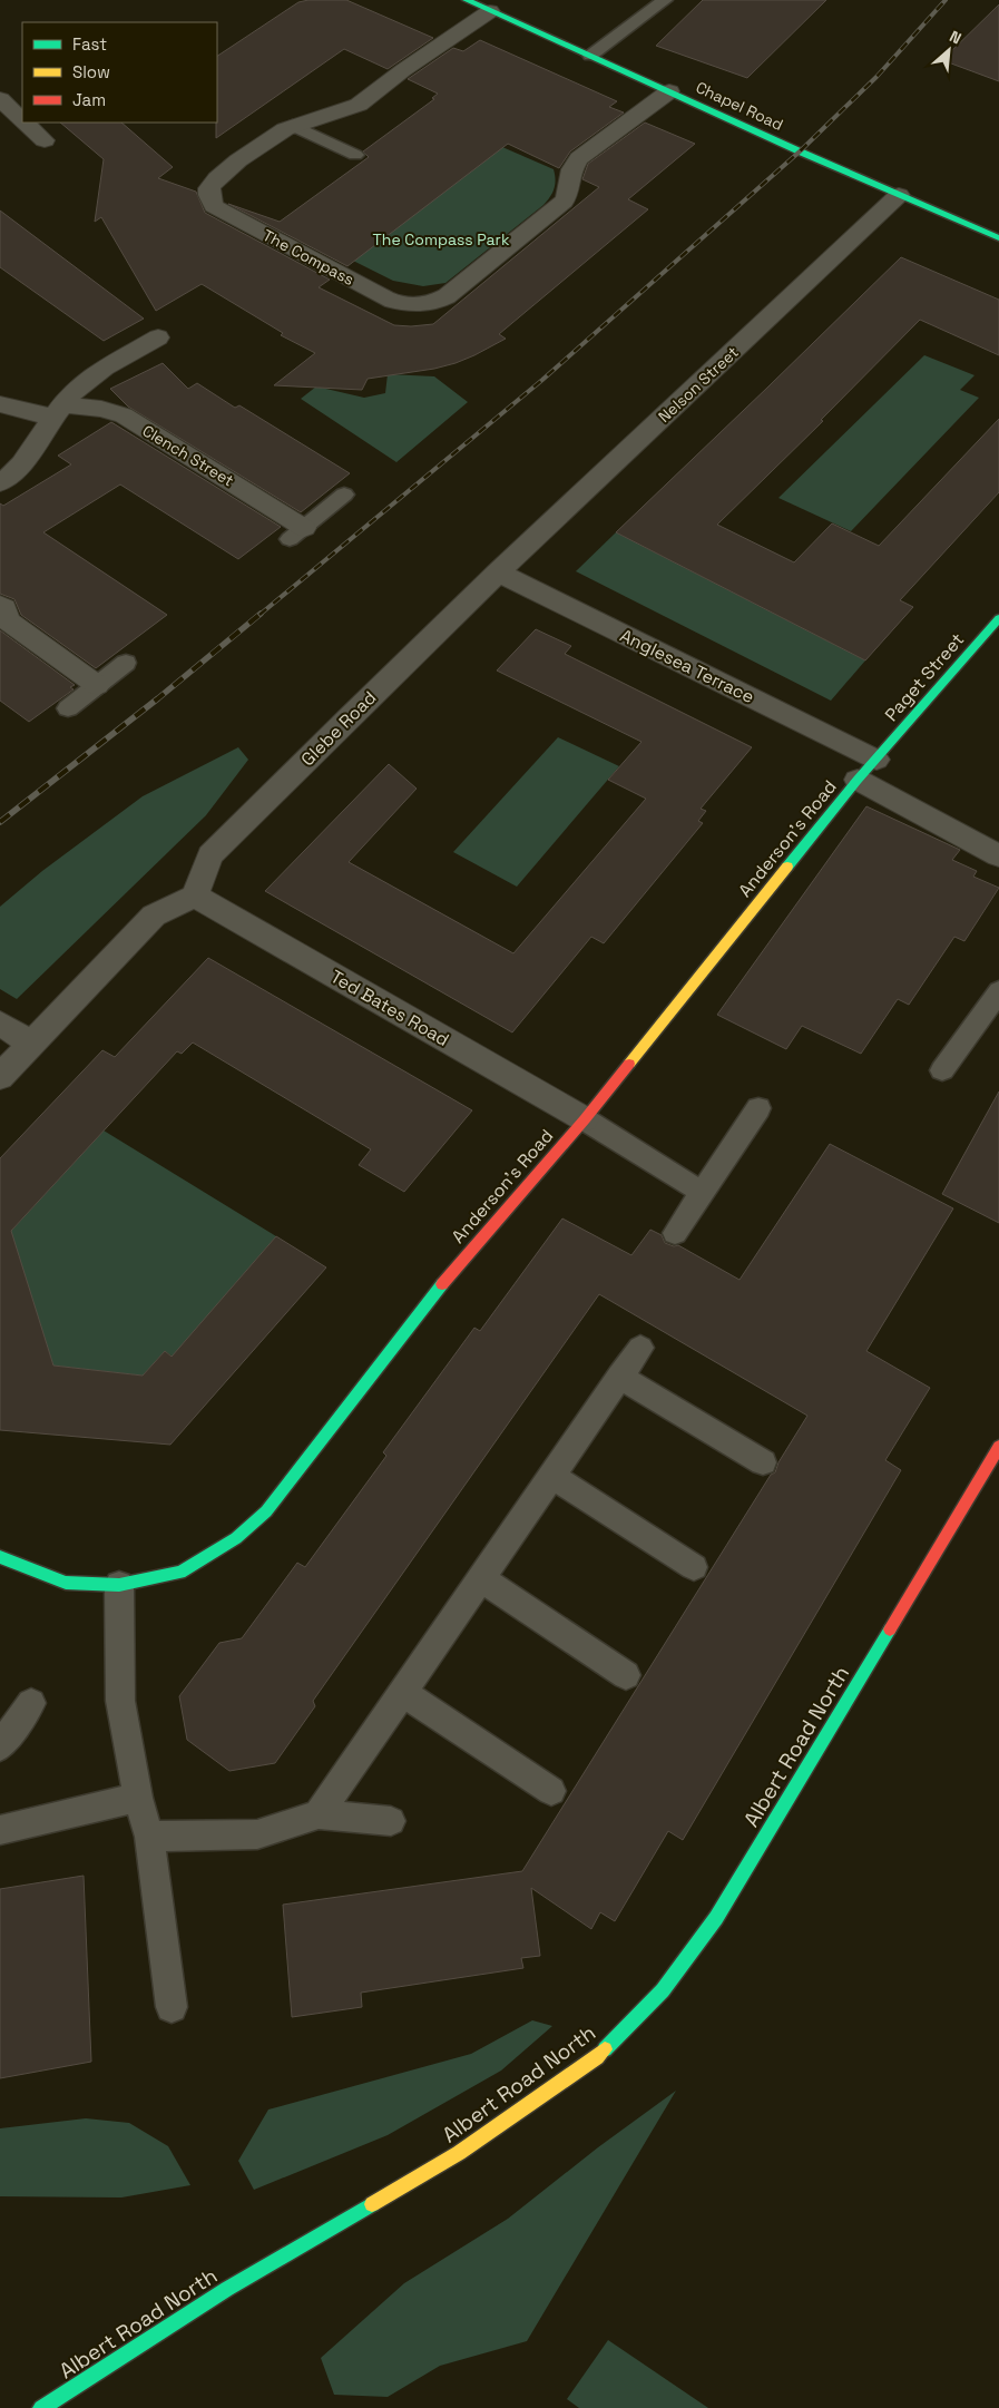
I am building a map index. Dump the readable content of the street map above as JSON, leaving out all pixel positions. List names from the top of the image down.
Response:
{
  "streets": {
    "street": [
      "Chapel Road",
      "The Compass",
      "Nelson Street",
      "Clench Street",
      "Anglesea Terrace",
      "Paget Street",
      "Glebe Road",
      "Anderson's Road",
      "Ted Bates Road",
      "Albert Road North"
    ]
  },
  "crossings": [
    ["Chapel Road", "The Compass"],
    ["Chapel Road", "Nelson Street"],
    ["Nelson Street", "Anglesea Terrace"],
    ["Nelson Street", "Glebe Road"],
    ["Anglesea Terrace", "Paget Street"],
    ["Anglesea Terrace", "Glebe Road"],
    ["Anglesea Terrace", "Anderson's Road"],
    ["Paget Street", "Anderson's Road"],
    ["Glebe Road", "Ted Bates Road"],
    ["Anderson's Road", "Ted Bates Road"]
  ],
  "parks": ["The Compass Park"],
  "legend": ["Fast", "Slow", "Jam"],
  "north": "top right"
}
